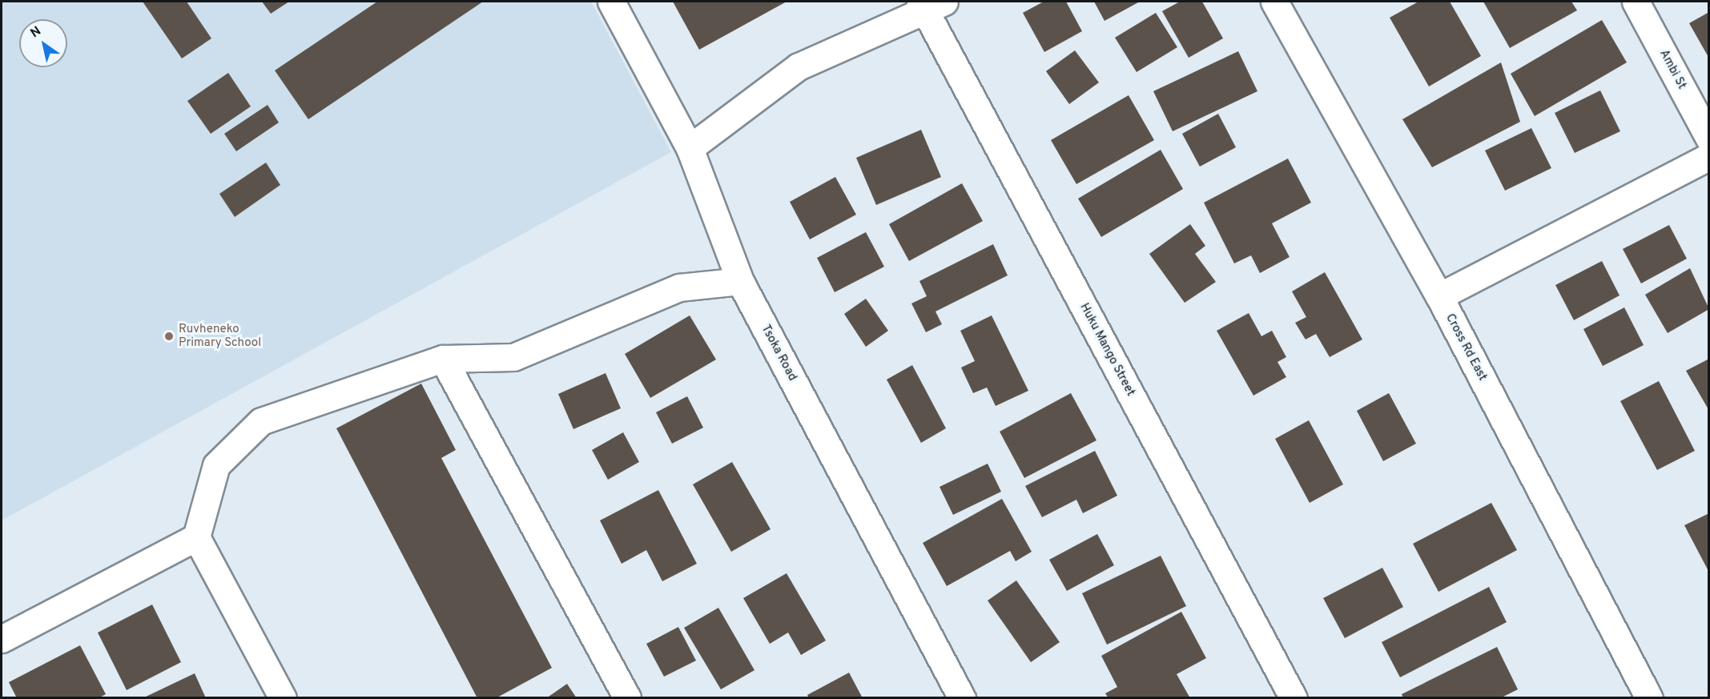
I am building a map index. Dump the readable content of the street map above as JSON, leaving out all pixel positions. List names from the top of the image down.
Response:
{
  "streets": {
    "street": [
      "Ambi St",
      "Cross Rd East",
      "Huku Mango Street",
      "Tsoka Road"
    ]
  },
  "places": ["Ruvheneko Primary School"],
  "north": "top left"
}
